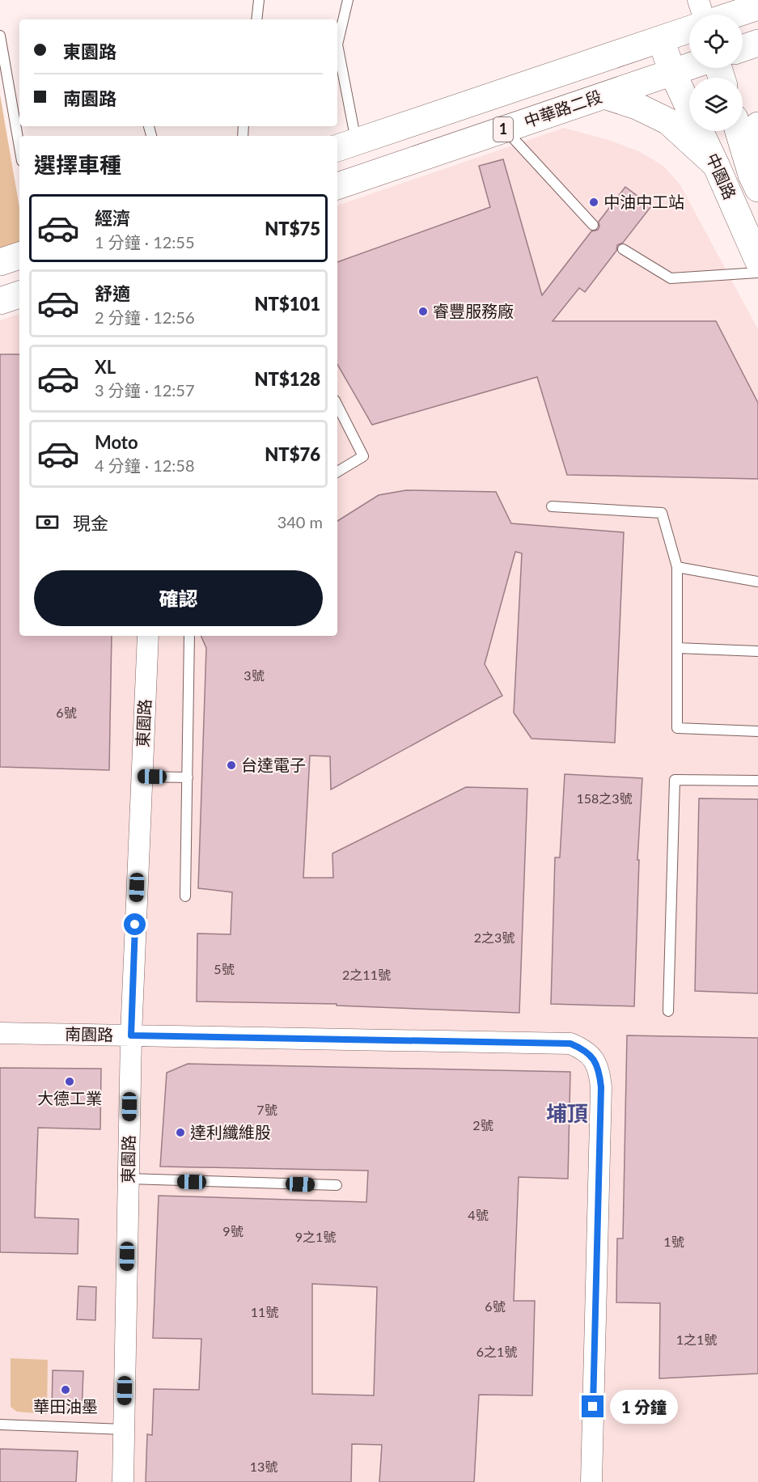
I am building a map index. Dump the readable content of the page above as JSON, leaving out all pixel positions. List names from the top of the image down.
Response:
{
  "streets": {
    "main road": ["中華路二段", "1", "中園路"],
    "street": ["東園路", "南園路"]
  },
  "crossings": [
    ["中華路二段", "中園路"],
    ["1", "中園路"],
    ["東園路", "南園路"]
  ],
  "districts": ["埔頂"],
  "places": [
    "中油中工站",
    "睿豐服務廠",
    "台達電子",
    "大德工業",
    "達利纖維股",
    "華田油墨"
  ],
  "house_numbers": [
    "3號",
    "6號",
    "158之3號",
    "2之3號",
    "5號",
    "2之11號",
    "7號",
    "2號",
    "4號",
    "9號",
    "9之1號",
    "1號",
    "6號",
    "11號",
    "1之1號",
    "6之1號",
    "13號"
  ],
  "page": {
    "banner": ["東園路", "南園路"],
    "heading": "選擇車種",
    "list": [
      {
        "name": "經濟",
        "note": "1 分鐘 · 12:55",
        "value": "NT$75"
      },
      {
        "name": "舒適",
        "note": "2 分鐘 · 12:56",
        "value": "NT$101"
      },
      {
        "name": "XL",
        "note": "3 分鐘 · 12:57",
        "value": "NT$128"
      },
      {
        "name": "Moto",
        "note": "4 分鐘 · 12:58",
        "value": "NT$76"
      }
    ],
    "pay": ["現金", "340 m"],
    "buttons": "確認",
    "bubble": "1 分鐘"
  }
}
